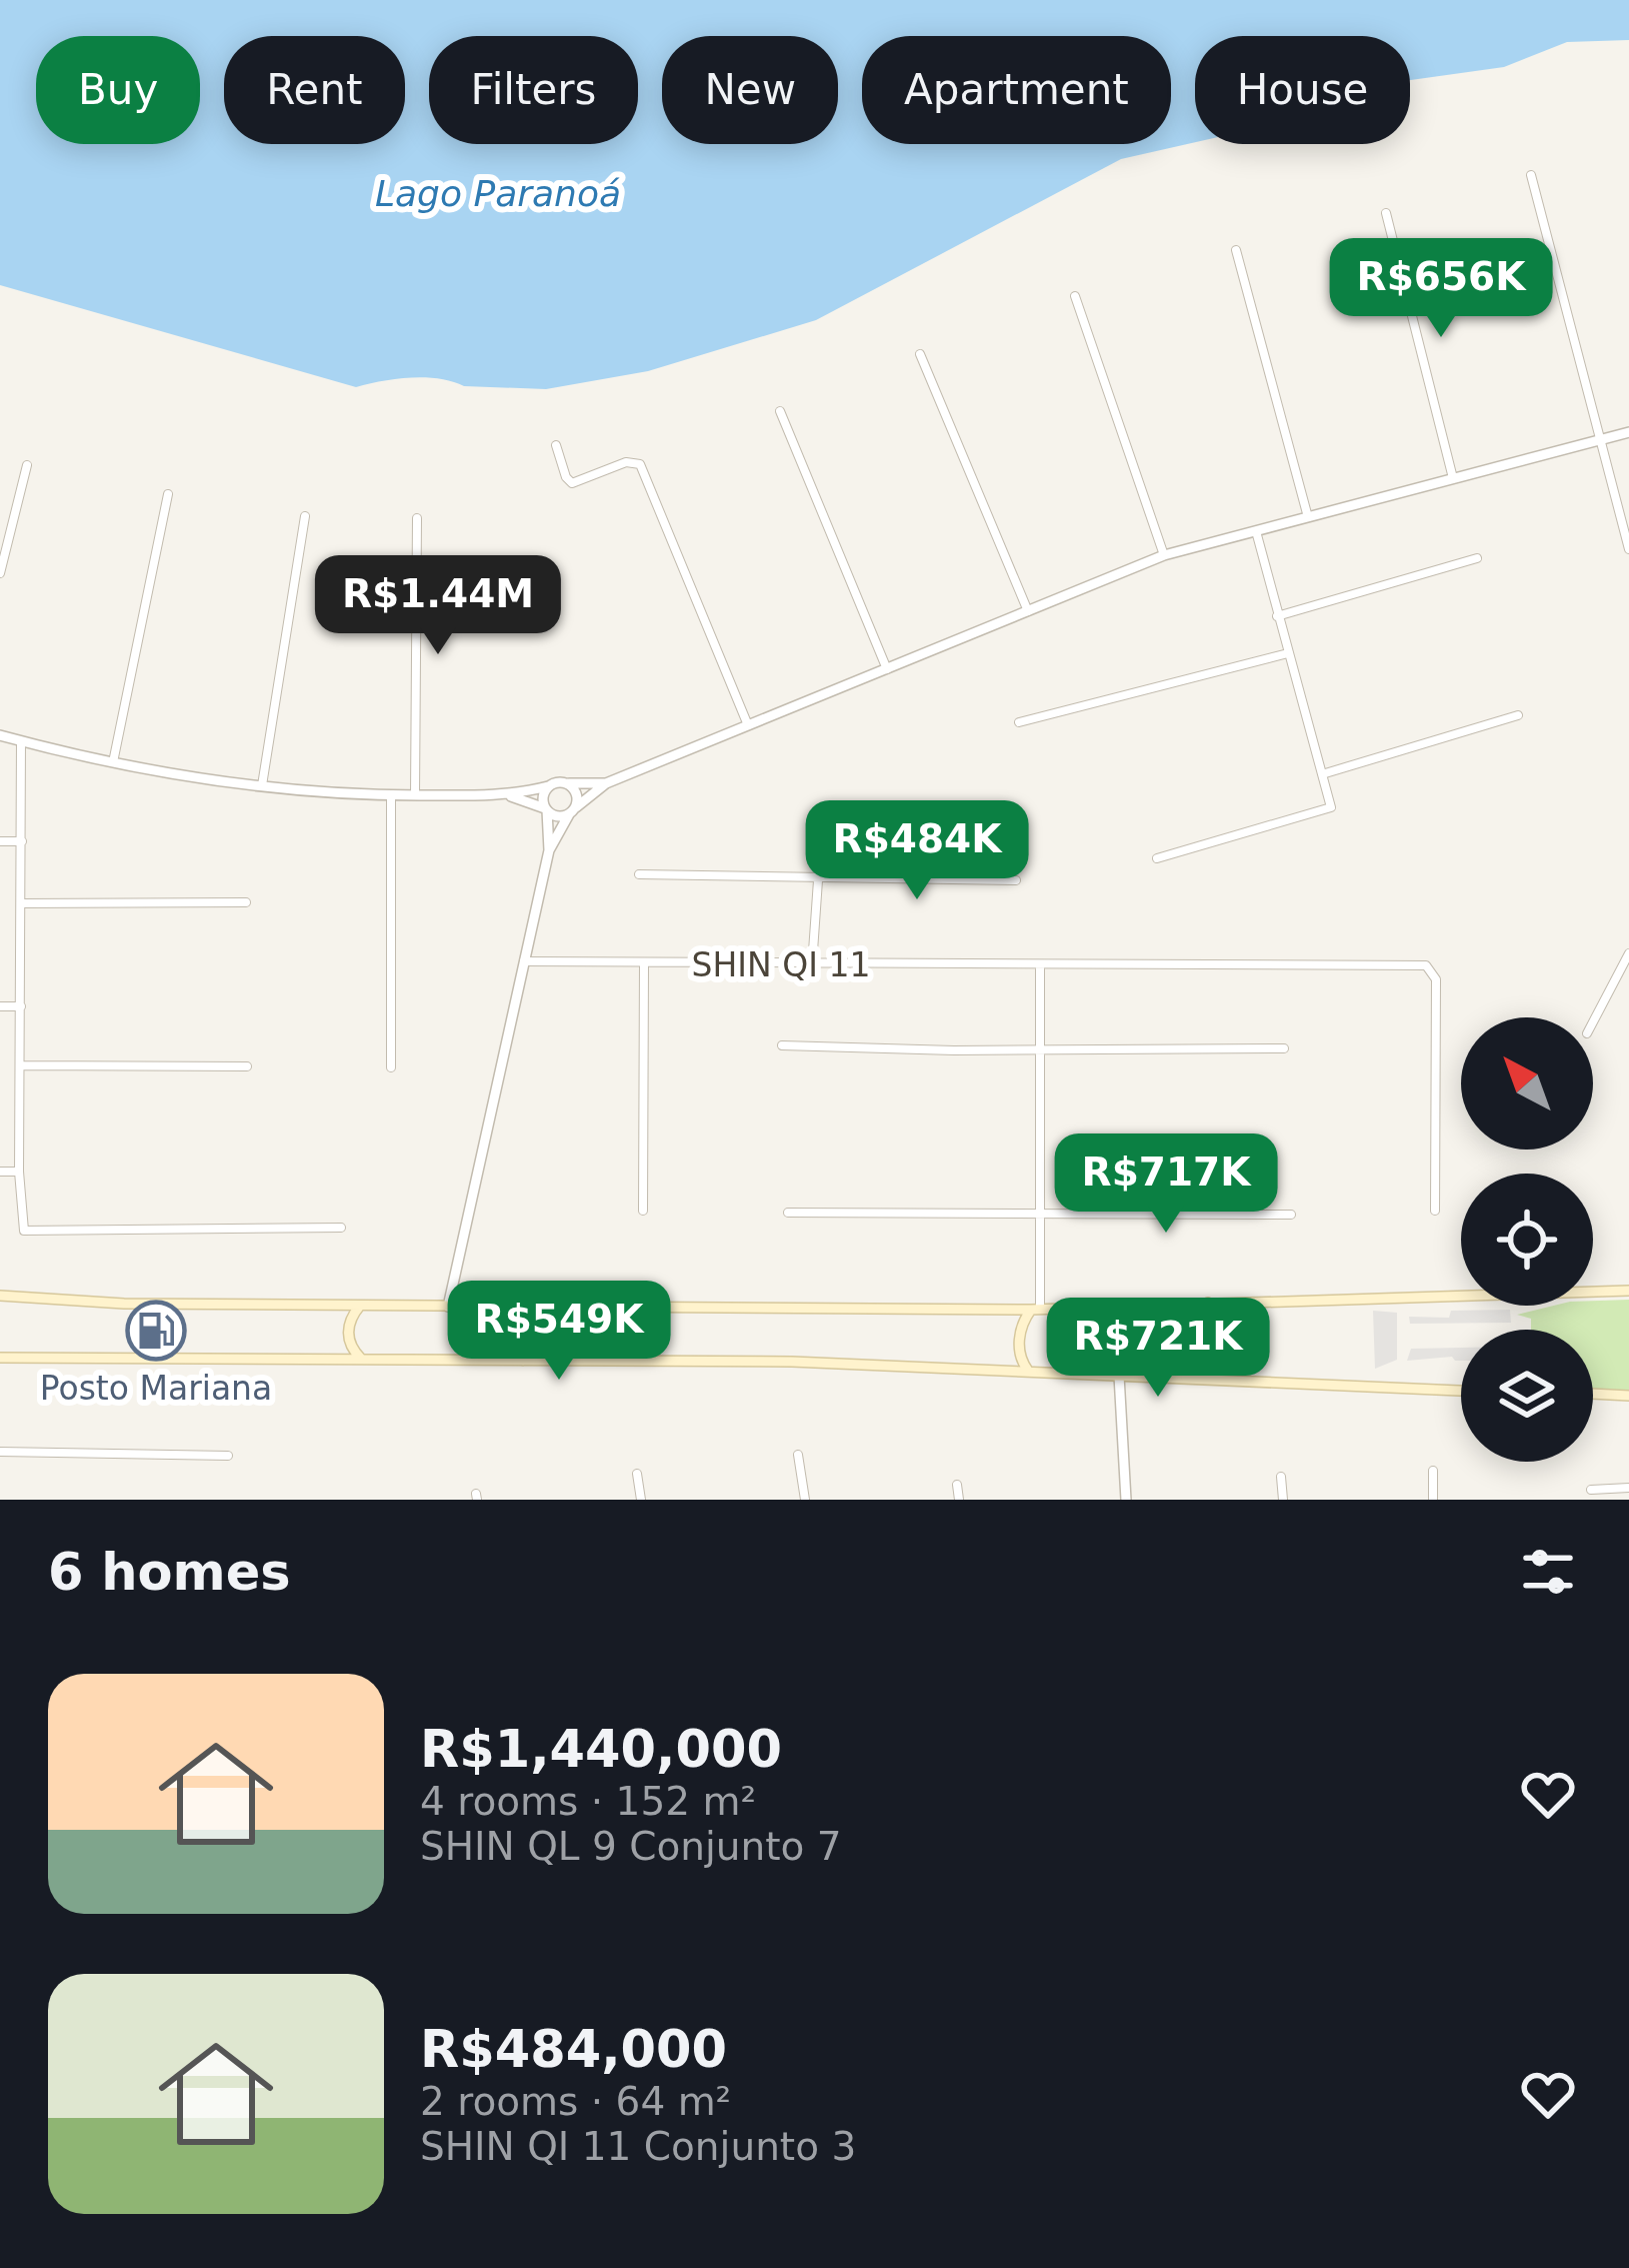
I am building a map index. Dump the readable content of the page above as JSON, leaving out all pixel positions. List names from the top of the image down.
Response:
{
  "streets": {
    "street": ["SHIN QI 11"]
  },
  "water": ["Lago Paranoá"],
  "places": {
    "fuel station": ["Posto Mariana"]
  },
  "north": "top left",
  "page": {
    "chip": [
      "Buy",
      "Rent",
      "Filters",
      "New",
      "Apartment",
      "House"
    ],
    "price": [
      "R$656K",
      "R$1.44M",
      "R$484K",
      "R$717K",
      "R$549K",
      "R$721K"
    ],
    "heading": "6 homes",
    "list": [
      {
        "name": "R$1,440,000",
        "note": "4 rooms · 152 m² · SHIN QL 9 Conjunto 7"
      },
      {
        "name": "R$484,000",
        "note": "2 rooms · 64 m² · SHIN QI 11 Conjunto 3"
      }
    ]
  }
}
